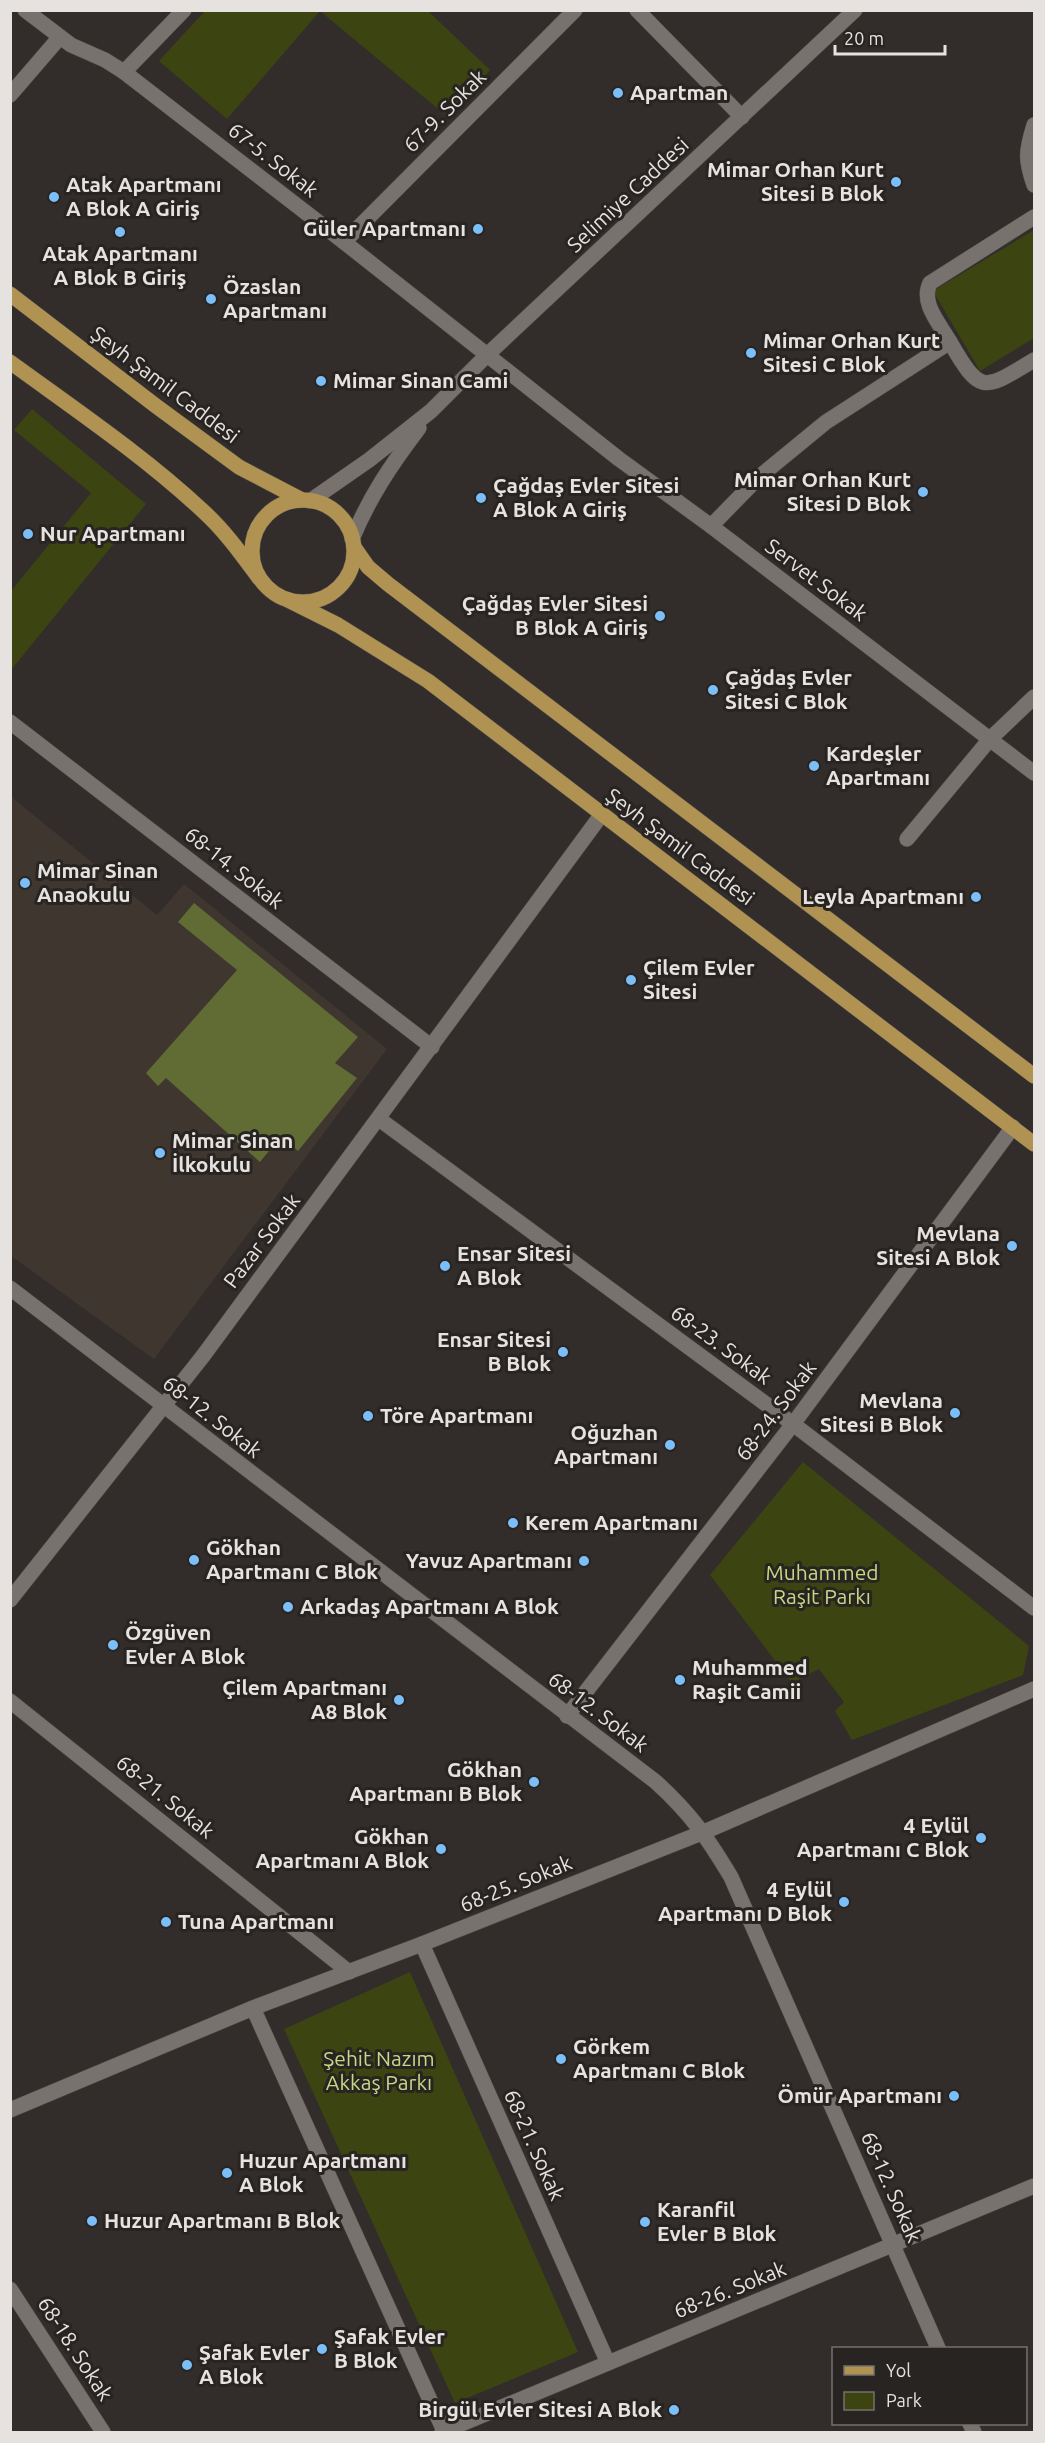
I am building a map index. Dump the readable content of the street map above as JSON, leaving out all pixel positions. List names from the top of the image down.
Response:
{
  "streets": {
    "main road": ["Şeyh Şamil Caddesi"],
    "street": [
      "67-9. Sokak",
      "67-5. Sokak",
      "Selimiye Caddesi",
      "Servet Sokak",
      "68-14. Sokak",
      "Pazar Sokak",
      "68-23. Sokak",
      "68-24. Sokak",
      "68-12. Sokak",
      "68-21. Sokak",
      "68-25. Sokak",
      "68-26. Sokak",
      "68-18. Sokak"
    ]
  },
  "crossings": [
    ["67-9. Sokak", "67-5. Sokak"],
    ["67-5. Sokak", "Selimiye Caddesi"],
    ["67-5. Sokak", "Servet Sokak"],
    ["Selimiye Caddesi", "Şeyh Şamil Caddesi"],
    ["Selimiye Caddesi", "Servet Sokak"],
    ["Şeyh Şamil Caddesi", "Pazar Sokak"],
    ["Şeyh Şamil Caddesi", "68-24. Sokak"],
    ["68-14. Sokak", "Pazar Sokak"],
    ["Pazar Sokak", "68-23. Sokak"],
    ["Pazar Sokak", "68-12. Sokak"],
    ["68-23. Sokak", "68-24. Sokak"],
    ["68-24. Sokak", "68-12. Sokak"],
    ["68-12. Sokak", "68-25. Sokak"],
    ["68-12. Sokak", "68-26. Sokak"],
    ["68-21. Sokak", "68-25. Sokak"],
    ["68-21. Sokak", "68-26. Sokak"]
  ],
  "parks": ["Muhammed Raşit Parkı", "Şehit Nazım Akkaş Parkı"],
  "places": [
    "Apartman",
    "Mimar Orhan Kurt Sitesi B Blok",
    "Atak Apartmanı A Blok A Giriş",
    "Güler Apartmanı",
    "Atak Apartmanı A Blok B Giriş",
    "Özaslan Apartmanı",
    "Mimar Orhan Kurt Sitesi C Blok",
    "Mimar Sinan Cami",
    "Mimar Orhan Kurt Sitesi D Blok",
    "Çağdaş Evler Sitesi A Blok A Giriş",
    "Nur Apartmanı",
    "Çağdaş Evler Sitesi B Blok A Giriş",
    "Çağdaş Evler Sitesi C Blok",
    "Kardeşler Apartmanı",
    "Mimar Sinan Anaokulu",
    "Leyla Apartmanı",
    "Çilem Evler Sitesi",
    "Mimar Sinan İlkokulu",
    "Mevlana Sitesi A Blok",
    "Ensar Sitesi A Blok",
    "Ensar Sitesi B Blok",
    "Mevlana Sitesi B Blok",
    "Töre Apartmanı",
    "Oğuzhan Apartmanı",
    "Kerem Apartmanı",
    "Gökhan Apartmanı C Blok",
    "Yavuz Apartmanı",
    "Arkadaş Apartmanı A Blok",
    "Özgüven Evler A Blok",
    "Muhammed Raşit Camii",
    "Çilem Apartmanı A8 Blok",
    "Gökhan Apartmanı B Blok",
    "4 Eylül Apartmanı C Blok",
    "Gökhan Apartmanı A Blok",
    "4 Eylül Apartmanı D Blok",
    "Tuna Apartmanı",
    "Görkem Apartmanı C Blok",
    "Ömür Apartmanı",
    "Huzur Apartmanı A Blok",
    "Huzur Apartmanı B Blok",
    "Karanfil Evler B Blok",
    "Şafak Evler B Blok",
    "Şafak Evler A Blok",
    "Birgül Evler Sitesi A Blok"
  ],
  "legend": ["Yol", "Park"],
  "scale_bar": "20 m"
}
